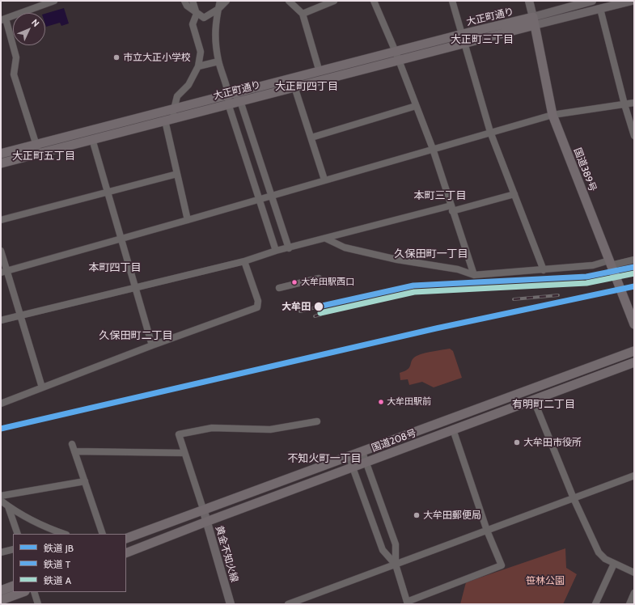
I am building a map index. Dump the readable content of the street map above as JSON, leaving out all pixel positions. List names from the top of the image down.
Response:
{
  "streets": {
    "highway": ["大正町通り", "国道389号", "国道208号"],
    "main road": ["黄金不知火線"]
  },
  "crossings": [
    ["大正町通り", "国道389号"],
    ["国道208号", "黄金不知火線"]
  ],
  "districts": [
    "大正町三丁目",
    "大正町四丁目",
    "大正町五丁目",
    "本町三丁目",
    "久保田町一丁目",
    "本町四丁目",
    "久保田町二丁目",
    "有明町二丁目",
    "不知火町一丁目"
  ],
  "parks": ["笹林公園"],
  "places": [
    "市立大正小学校",
    "大牟田駅西口",
    "大牟田",
    "大牟田駅前",
    "大牟田市役所",
    "大牟田郵便局"
  ],
  "lines": ["rail line T", "rail line A", "rail line JB"],
  "legend": ["鉄道 JB", "鉄道 T", "鉄道 A"],
  "north": "top right"
}
